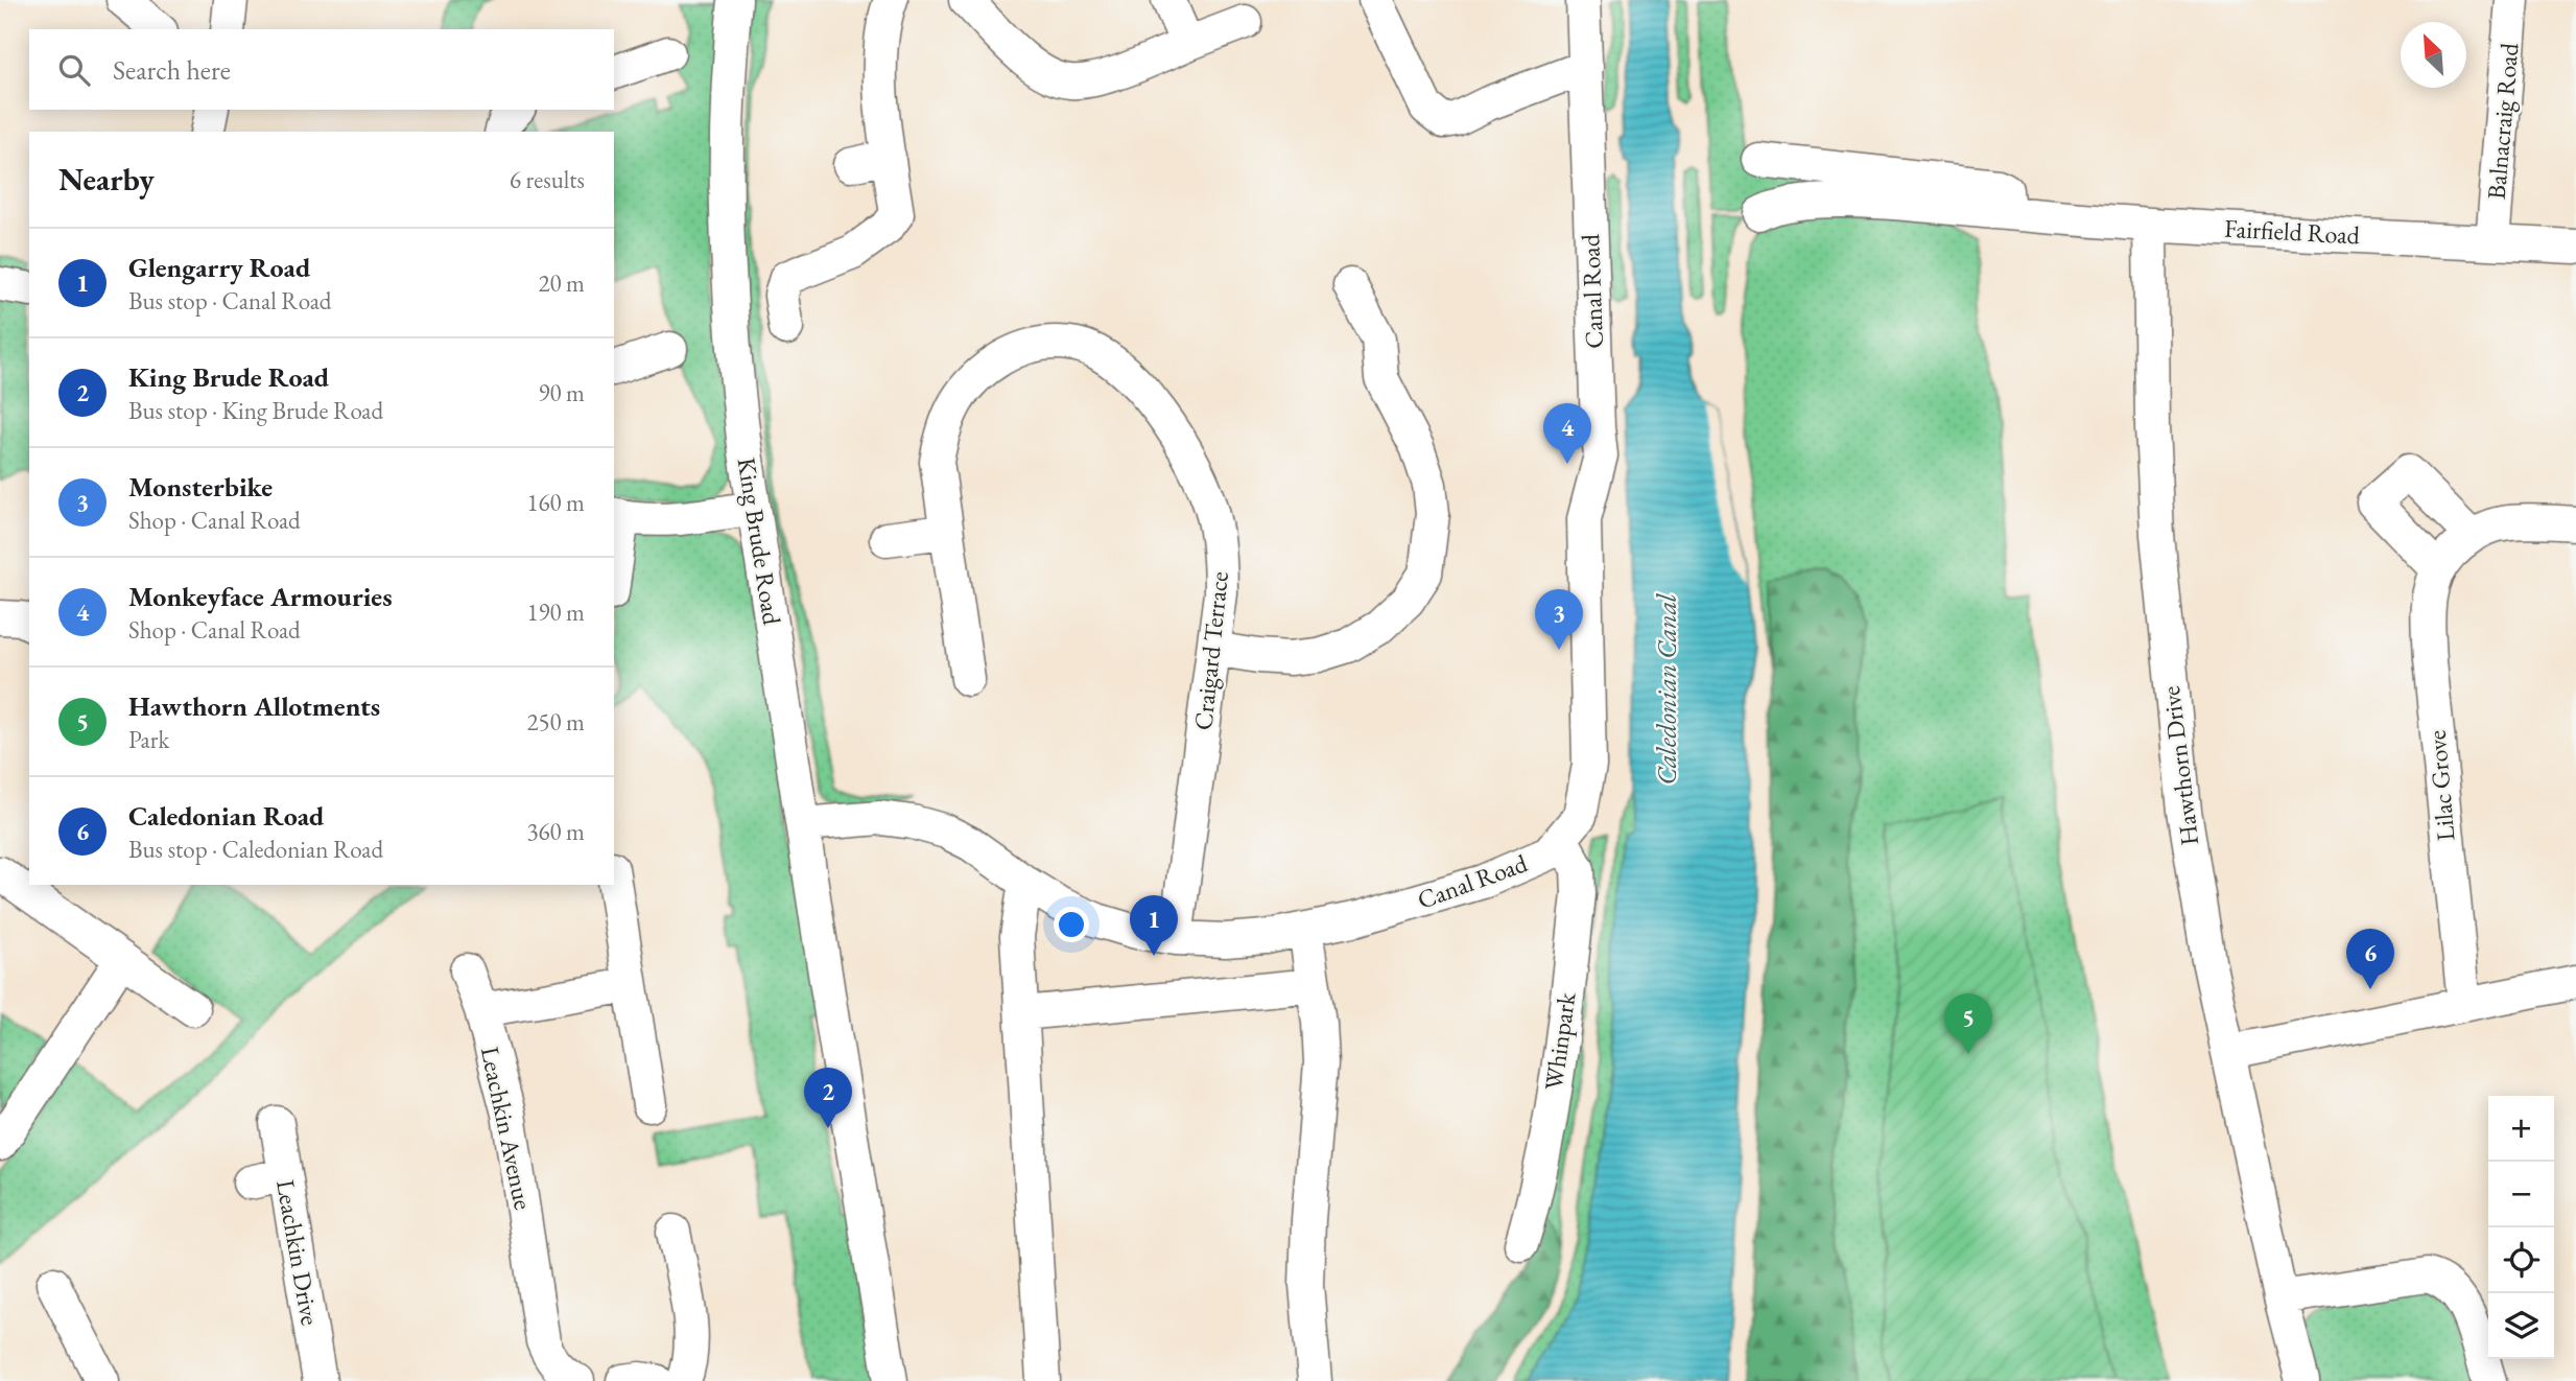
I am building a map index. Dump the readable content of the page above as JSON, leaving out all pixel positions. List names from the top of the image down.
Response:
{
  "streets": {
    "street": [
      "Balnacraig Road",
      "Fairfield Road",
      "Canal Road",
      "King Brude Road",
      "Craigard Terrace",
      "Hawthorn Drive",
      "Lilac Grove",
      "Whinpark",
      "Leachkin Avenue",
      "Leachkin Drive"
    ]
  },
  "crossings": [
    ["Balnacraig Road", "Fairfield Road"],
    ["Fairfield Road", "Hawthorn Drive"],
    ["Canal Road", "King Brude Road"],
    ["Canal Road", "Craigard Terrace"],
    ["Canal Road", "Whinpark"]
  ],
  "water": ["Caledonian Canal"],
  "north": "top left",
  "page": {
    "search": "Search here",
    "heading": ["Nearby", "6 results"],
    "list": [
      {
        "mark": "1",
        "name": "Glengarry Road",
        "note": "Bus stop · Canal Road",
        "value": "20 m"
      },
      {
        "mark": "2",
        "name": "King Brude Road",
        "note": "Bus stop · King Brude Road",
        "value": "90 m"
      },
      {
        "mark": "3",
        "name": "Monsterbike",
        "note": "Shop · Canal Road",
        "value": "160 m"
      },
      {
        "mark": "4",
        "name": "Monkeyface Armouries",
        "note": "Shop · Canal Road",
        "value": "190 m"
      },
      {
        "mark": "5",
        "name": "Hawthorn Allotments",
        "note": "Park",
        "value": "250 m"
      },
      {
        "mark": "6",
        "name": "Caledonian Road",
        "note": "Bus stop · Caledonian Road",
        "value": "360 m"
      }
    ],
    "pins": [
      "4",
      "3",
      "1",
      "6",
      "5",
      "2"
    ],
    "map_buttons": ["+", "−"]
  }
}
